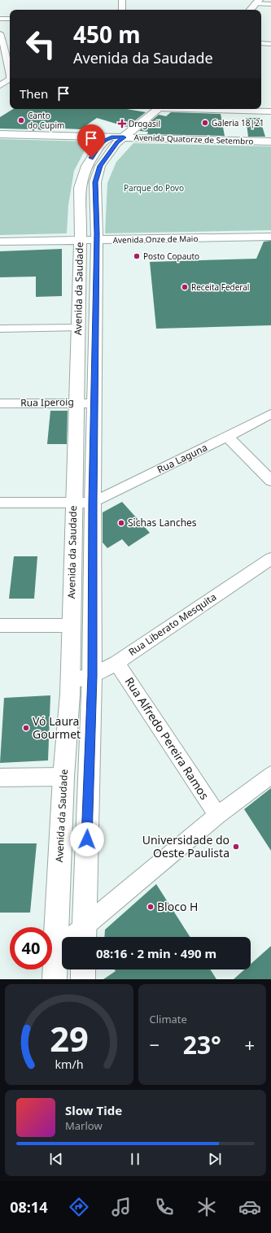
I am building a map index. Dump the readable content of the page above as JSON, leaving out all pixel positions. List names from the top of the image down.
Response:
{
  "streets": {
    "street": [
      "Avenida Quatorze de Setembro",
      "Avenida Onze de Maio",
      "Avenida da Saudade",
      "Rua Iperoig",
      "Rua Laguna",
      "Rua Liberato Mesquita",
      "Rua Alfredo Pereira Ramos"
    ]
  },
  "crossings": [
    ["Avenida Quatorze de Setembro", "Avenida da Saudade"],
    ["Avenida Onze de Maio", "Avenida da Saudade"],
    ["Avenida da Saudade", "Rua Iperoig"],
    ["Avenida da Saudade", "Rua Laguna"],
    ["Avenida da Saudade", "Rua Liberato Mesquita"],
    ["Rua Liberato Mesquita", "Rua Alfredo Pereira Ramos"]
  ],
  "parks": ["Parque do Povo"],
  "places": {
    "other": [
      "Canto do Cupim",
      "Galeria 18|21",
      "Posto Copauto",
      "Receita Federal",
      "Sichas Lanches",
      "Vó Laura Gourmet",
      "Universidade do Oeste Paulista",
      "Bloco H"
    ],
    "health": ["Drogasil"]
  },
  "page": {
    "turn": ["450 m", "Avenida da Saudade"],
    "then": "Then",
    "limit": "40",
    "trip": "08:16 · 2 min · 490 m",
    "tile": "Climate",
    "heat": ["−", "23°", "+"],
    "song": ["Slow Tide", "Marlow"],
    "tabs": "08:14",
    "gauge": ["29", "km/h"]
  }
}
